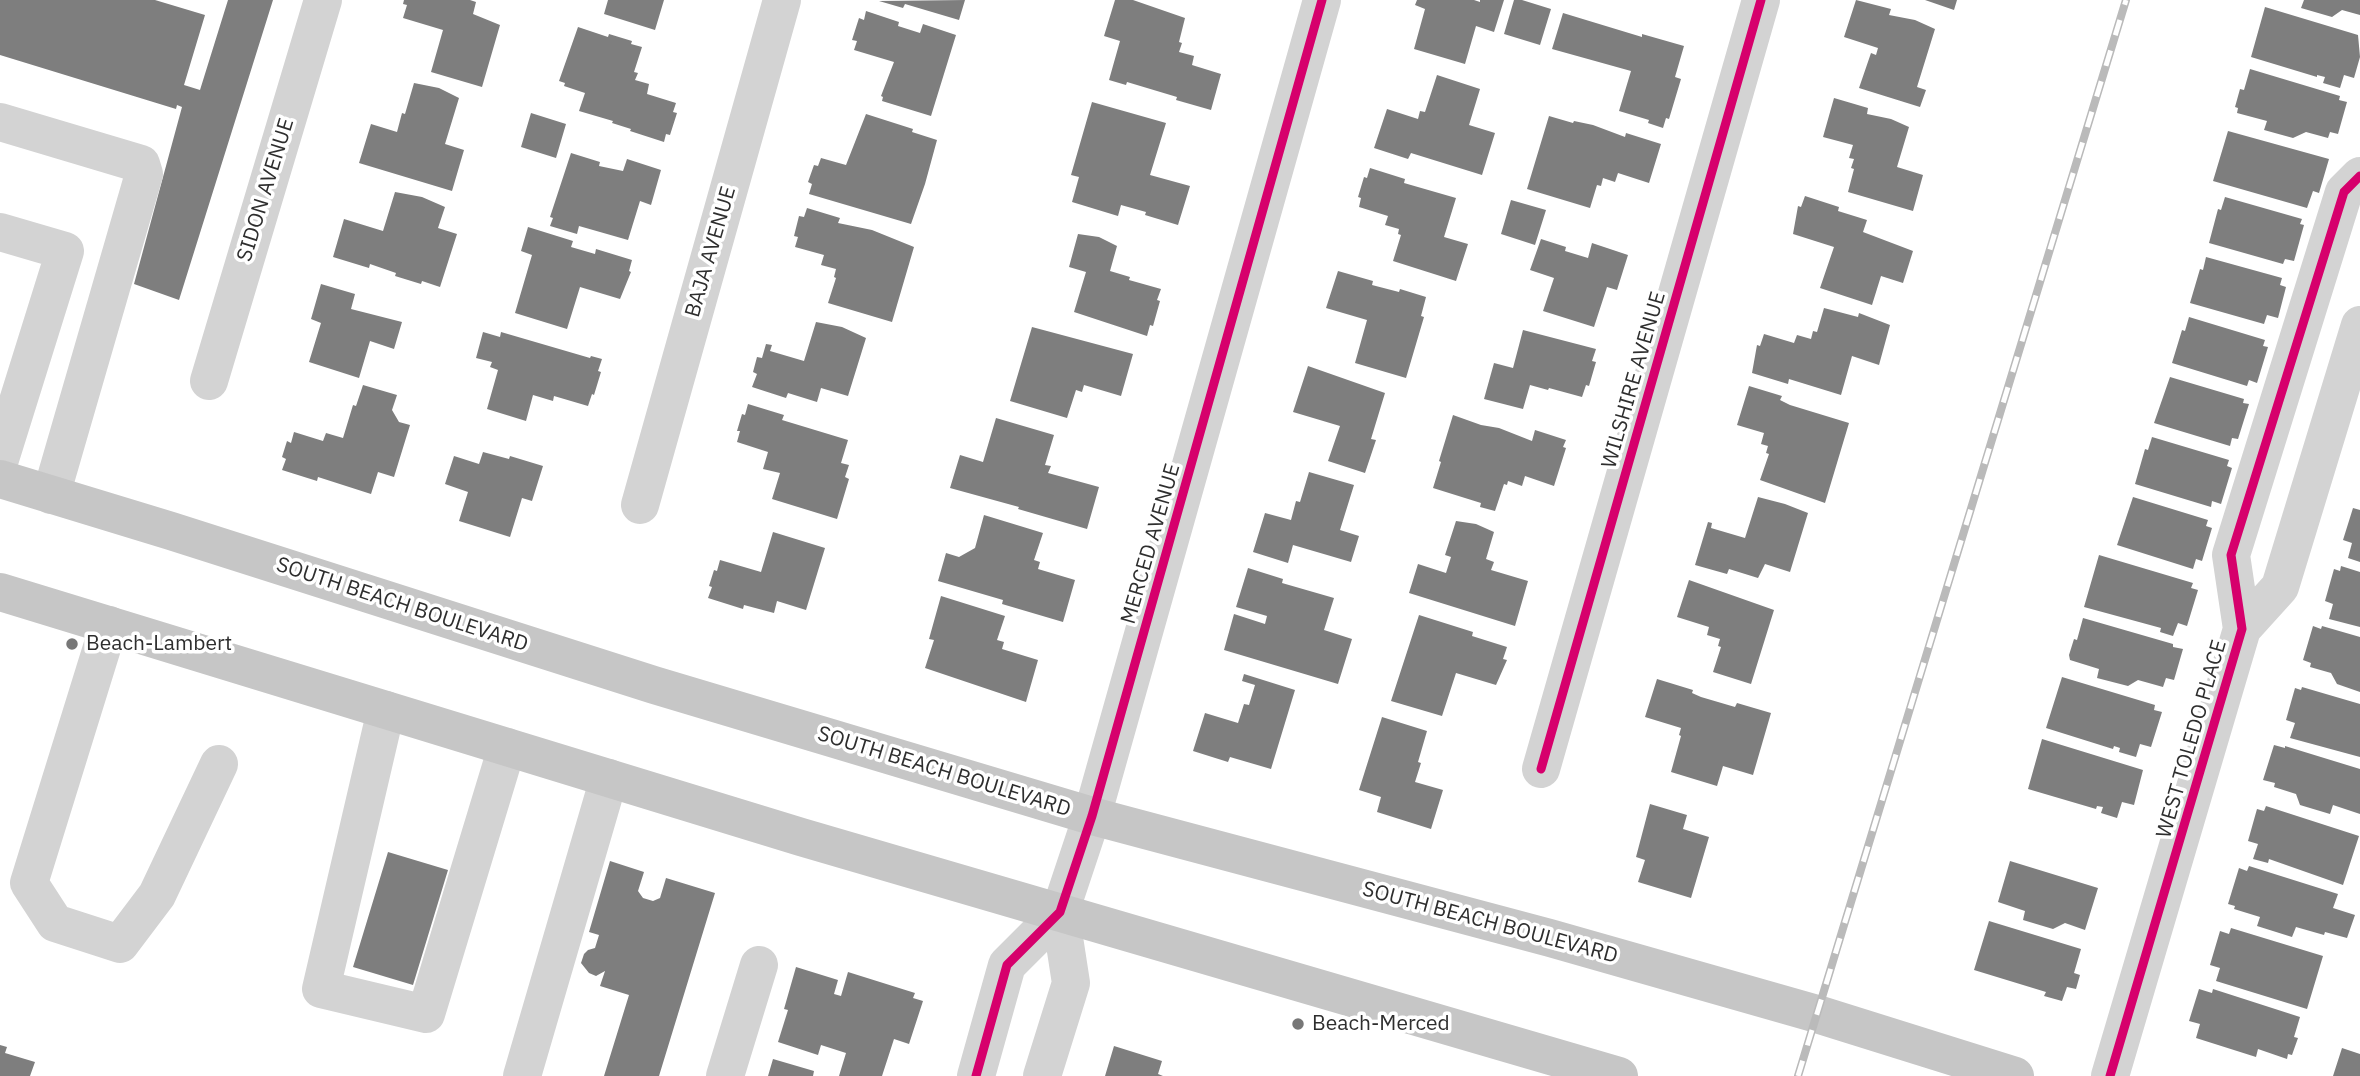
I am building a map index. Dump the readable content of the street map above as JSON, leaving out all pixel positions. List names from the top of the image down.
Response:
{
  "streets": {
    "main road": ["SOUTH BEACH BOULEVARD"],
    "street": [
      "SIDON AVENUE",
      "BAJA AVENUE",
      "WILSHIRE AVENUE",
      "MERCED AVENUE",
      "WEST TOLEDO PLACE"
    ]
  },
  "crossings": [
    ["MERCED AVENUE", "SOUTH BEACH BOULEVARD"]
  ],
  "places": ["Beach-Lambert", "Beach-Merced"]
}
